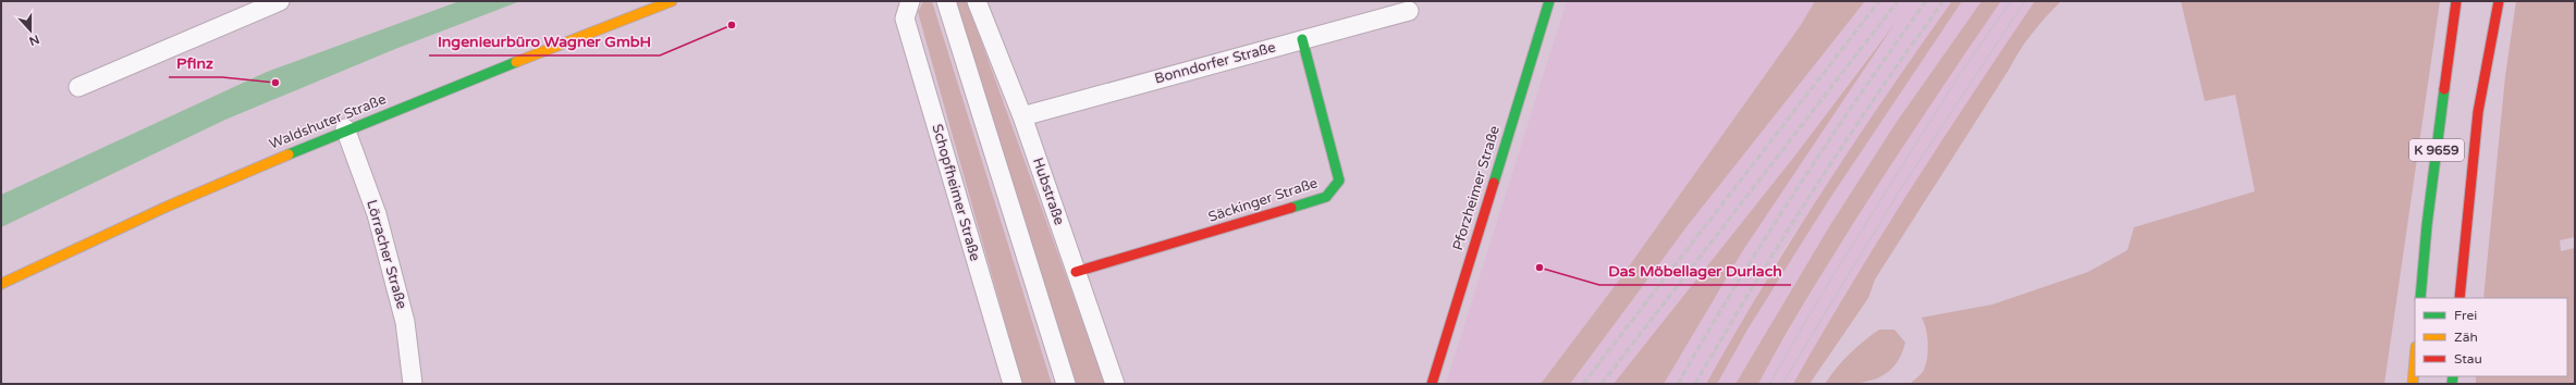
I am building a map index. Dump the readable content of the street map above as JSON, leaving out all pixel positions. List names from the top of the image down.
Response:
{
  "streets": {
    "street": [
      "Bonndorfer Straße",
      "Waldshuter Straße",
      "K 9659",
      "Pforzheimer Straße",
      "Hubstraße",
      "Schopfheimer Straße",
      "Säckinger Straße",
      "Lörracher Straße"
    ]
  },
  "crossings": [
    ["Bonndorfer Straße", "Hubstraße"],
    ["Bonndorfer Straße", "Säckinger Straße"],
    ["Waldshuter Straße", "Lörracher Straße"],
    ["Hubstraße", "Säckinger Straße"]
  ],
  "places": ["Ingenieurbüro Wagner GmbH", "Pfinz", "Das Möbellager Durlach"],
  "legend": ["Frei", "Zäh", "Stau"],
  "north": "bottom"
}
